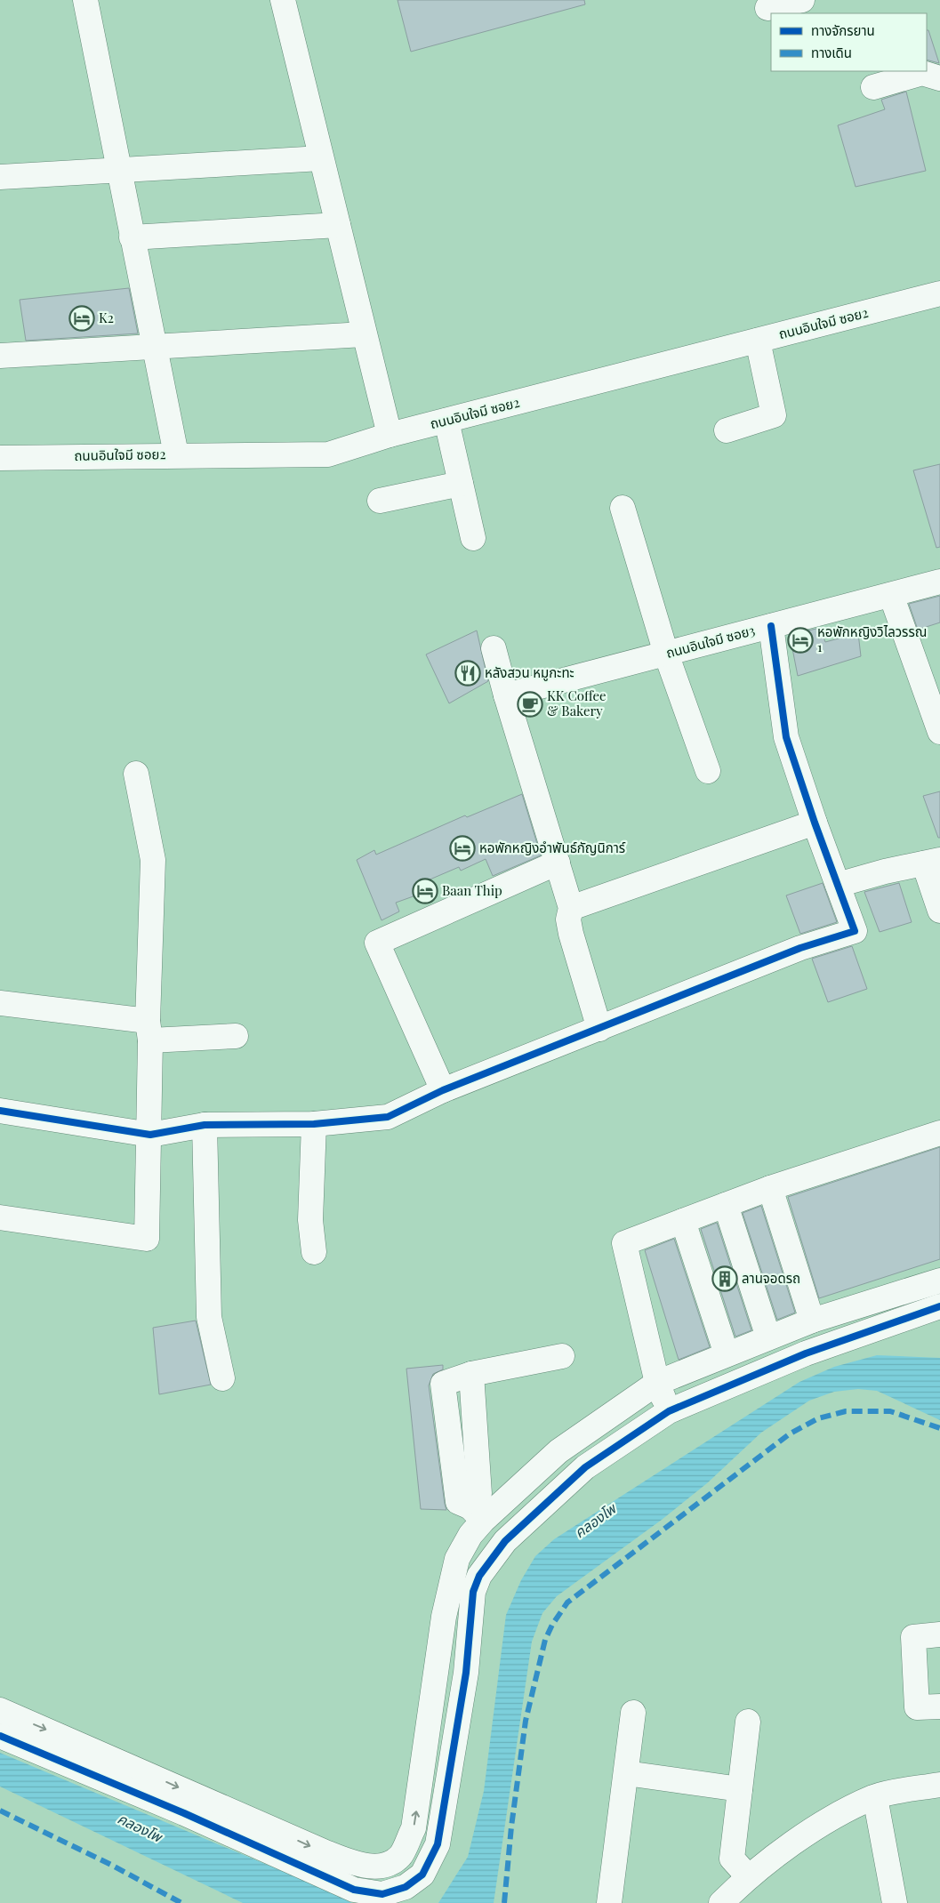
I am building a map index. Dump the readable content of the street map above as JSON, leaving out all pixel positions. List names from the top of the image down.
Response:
{
  "streets": {
    "street": ["ถนนอินใจมี ซอย2", "ถนนอินใจมี ซอย3"]
  },
  "water": ["คลองโพ"],
  "places": {
    "hotel": [
      "K2",
      "หอพักหญิงวิไลวรรณ 1",
      "หอพักหญิงอำพันธ์กัญนิการ์",
      "Baan Thip"
    ],
    "restaurant": ["หลังสวน หมูกะทะ"],
    "cafe": ["KK Coffee & Bakery"],
    "building": ["ลานจอดรถ"]
  },
  "legend": ["ทางจักรยาน", "ทางเดิน"]
}
